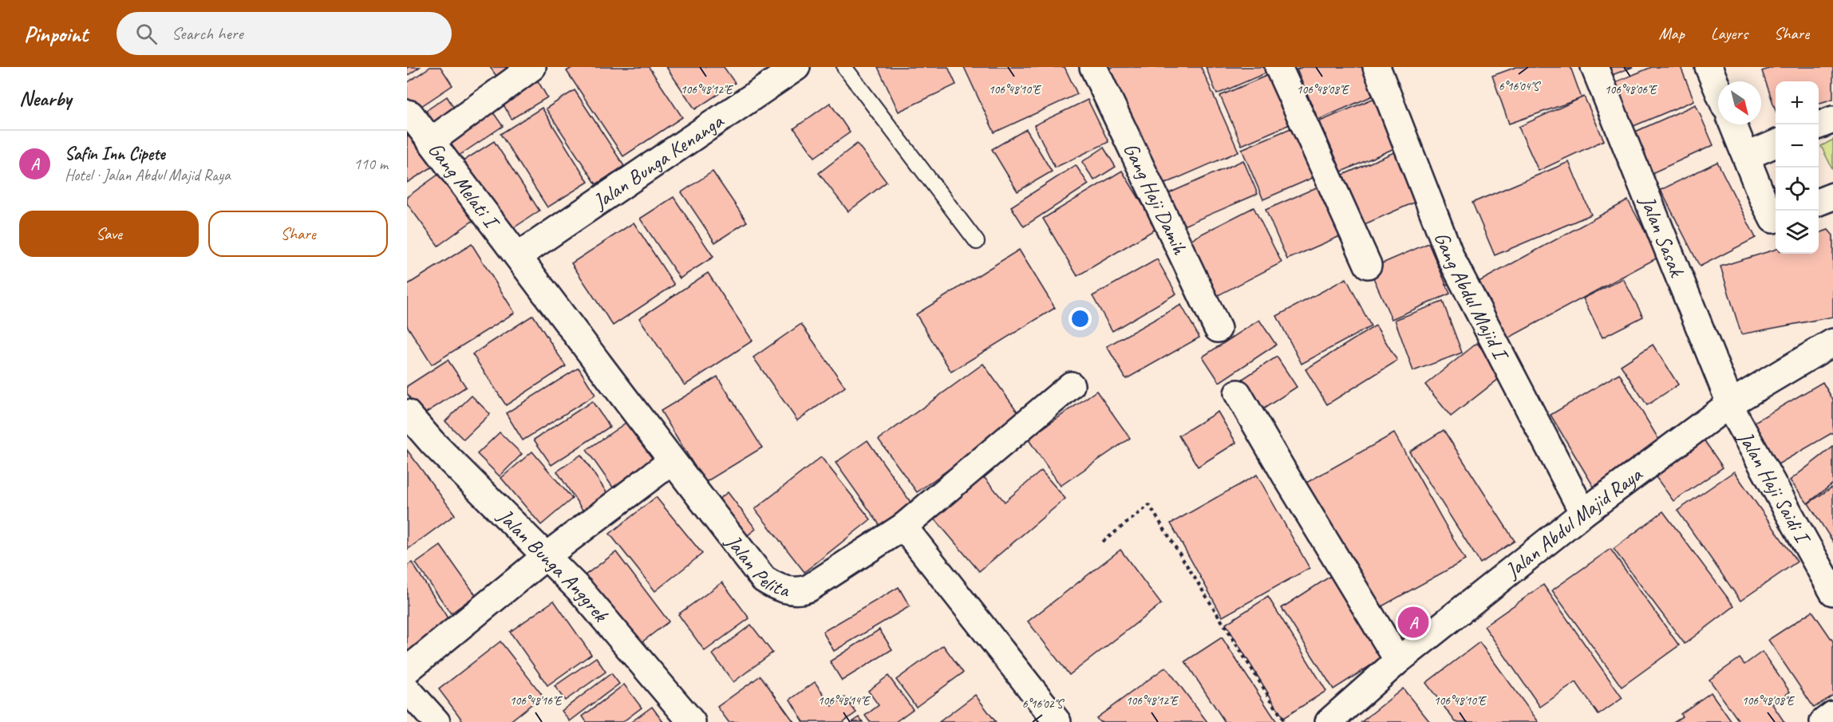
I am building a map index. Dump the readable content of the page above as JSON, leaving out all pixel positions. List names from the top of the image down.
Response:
{
  "streets": {
    "street": [
      "Jalan Bunga Kenanga",
      "Gang Melati I",
      "Gang Haji Damih",
      "Jalan Sasak",
      "Gang Abdul Majid I",
      "Jalan Haji Saidi I",
      "Jalan Abdul Majid Raya",
      "Jalan Pelita",
      "Jalan Bunga Anggrek"
    ]
  },
  "crossings": [
    ["Jalan Bunga Kenanga", "Gang Melati I"],
    ["Jalan Bunga Kenanga", "Jalan Pelita"],
    ["Gang Melati I", "Jalan Pelita"],
    ["Jalan Sasak", "Jalan Haji Saidi I"],
    ["Jalan Sasak", "Jalan Abdul Majid Raya"],
    ["Gang Abdul Majid I", "Jalan Abdul Majid Raya"],
    ["Jalan Haji Saidi I", "Jalan Abdul Majid Raya"]
  ],
  "north": "bottom right",
  "page": {
    "header": "Pinpoint",
    "search": "Search here",
    "nav": ["Map", "Layers", "Share"],
    "heading": "Nearby",
    "map_buttons": ["+", "−"],
    "list": [
      {
        "mark": "A",
        "name": "Safin Inn Cipete",
        "note": "Hotel · Jalan Abdul Majid Raya",
        "value": "110 m"
      }
    ],
    "buttons": ["Save", "Share"],
    "pins": "A"
  },
  "coordinates": [
    "6°16'04\"S",
    "106°48'12\"E",
    "106°48'10\"E",
    "106°48'08\"E",
    "106°48'06\"E",
    "106°48'16\"E",
    "106°48'14\"E",
    "6°16'02\"S"
  ]
}
